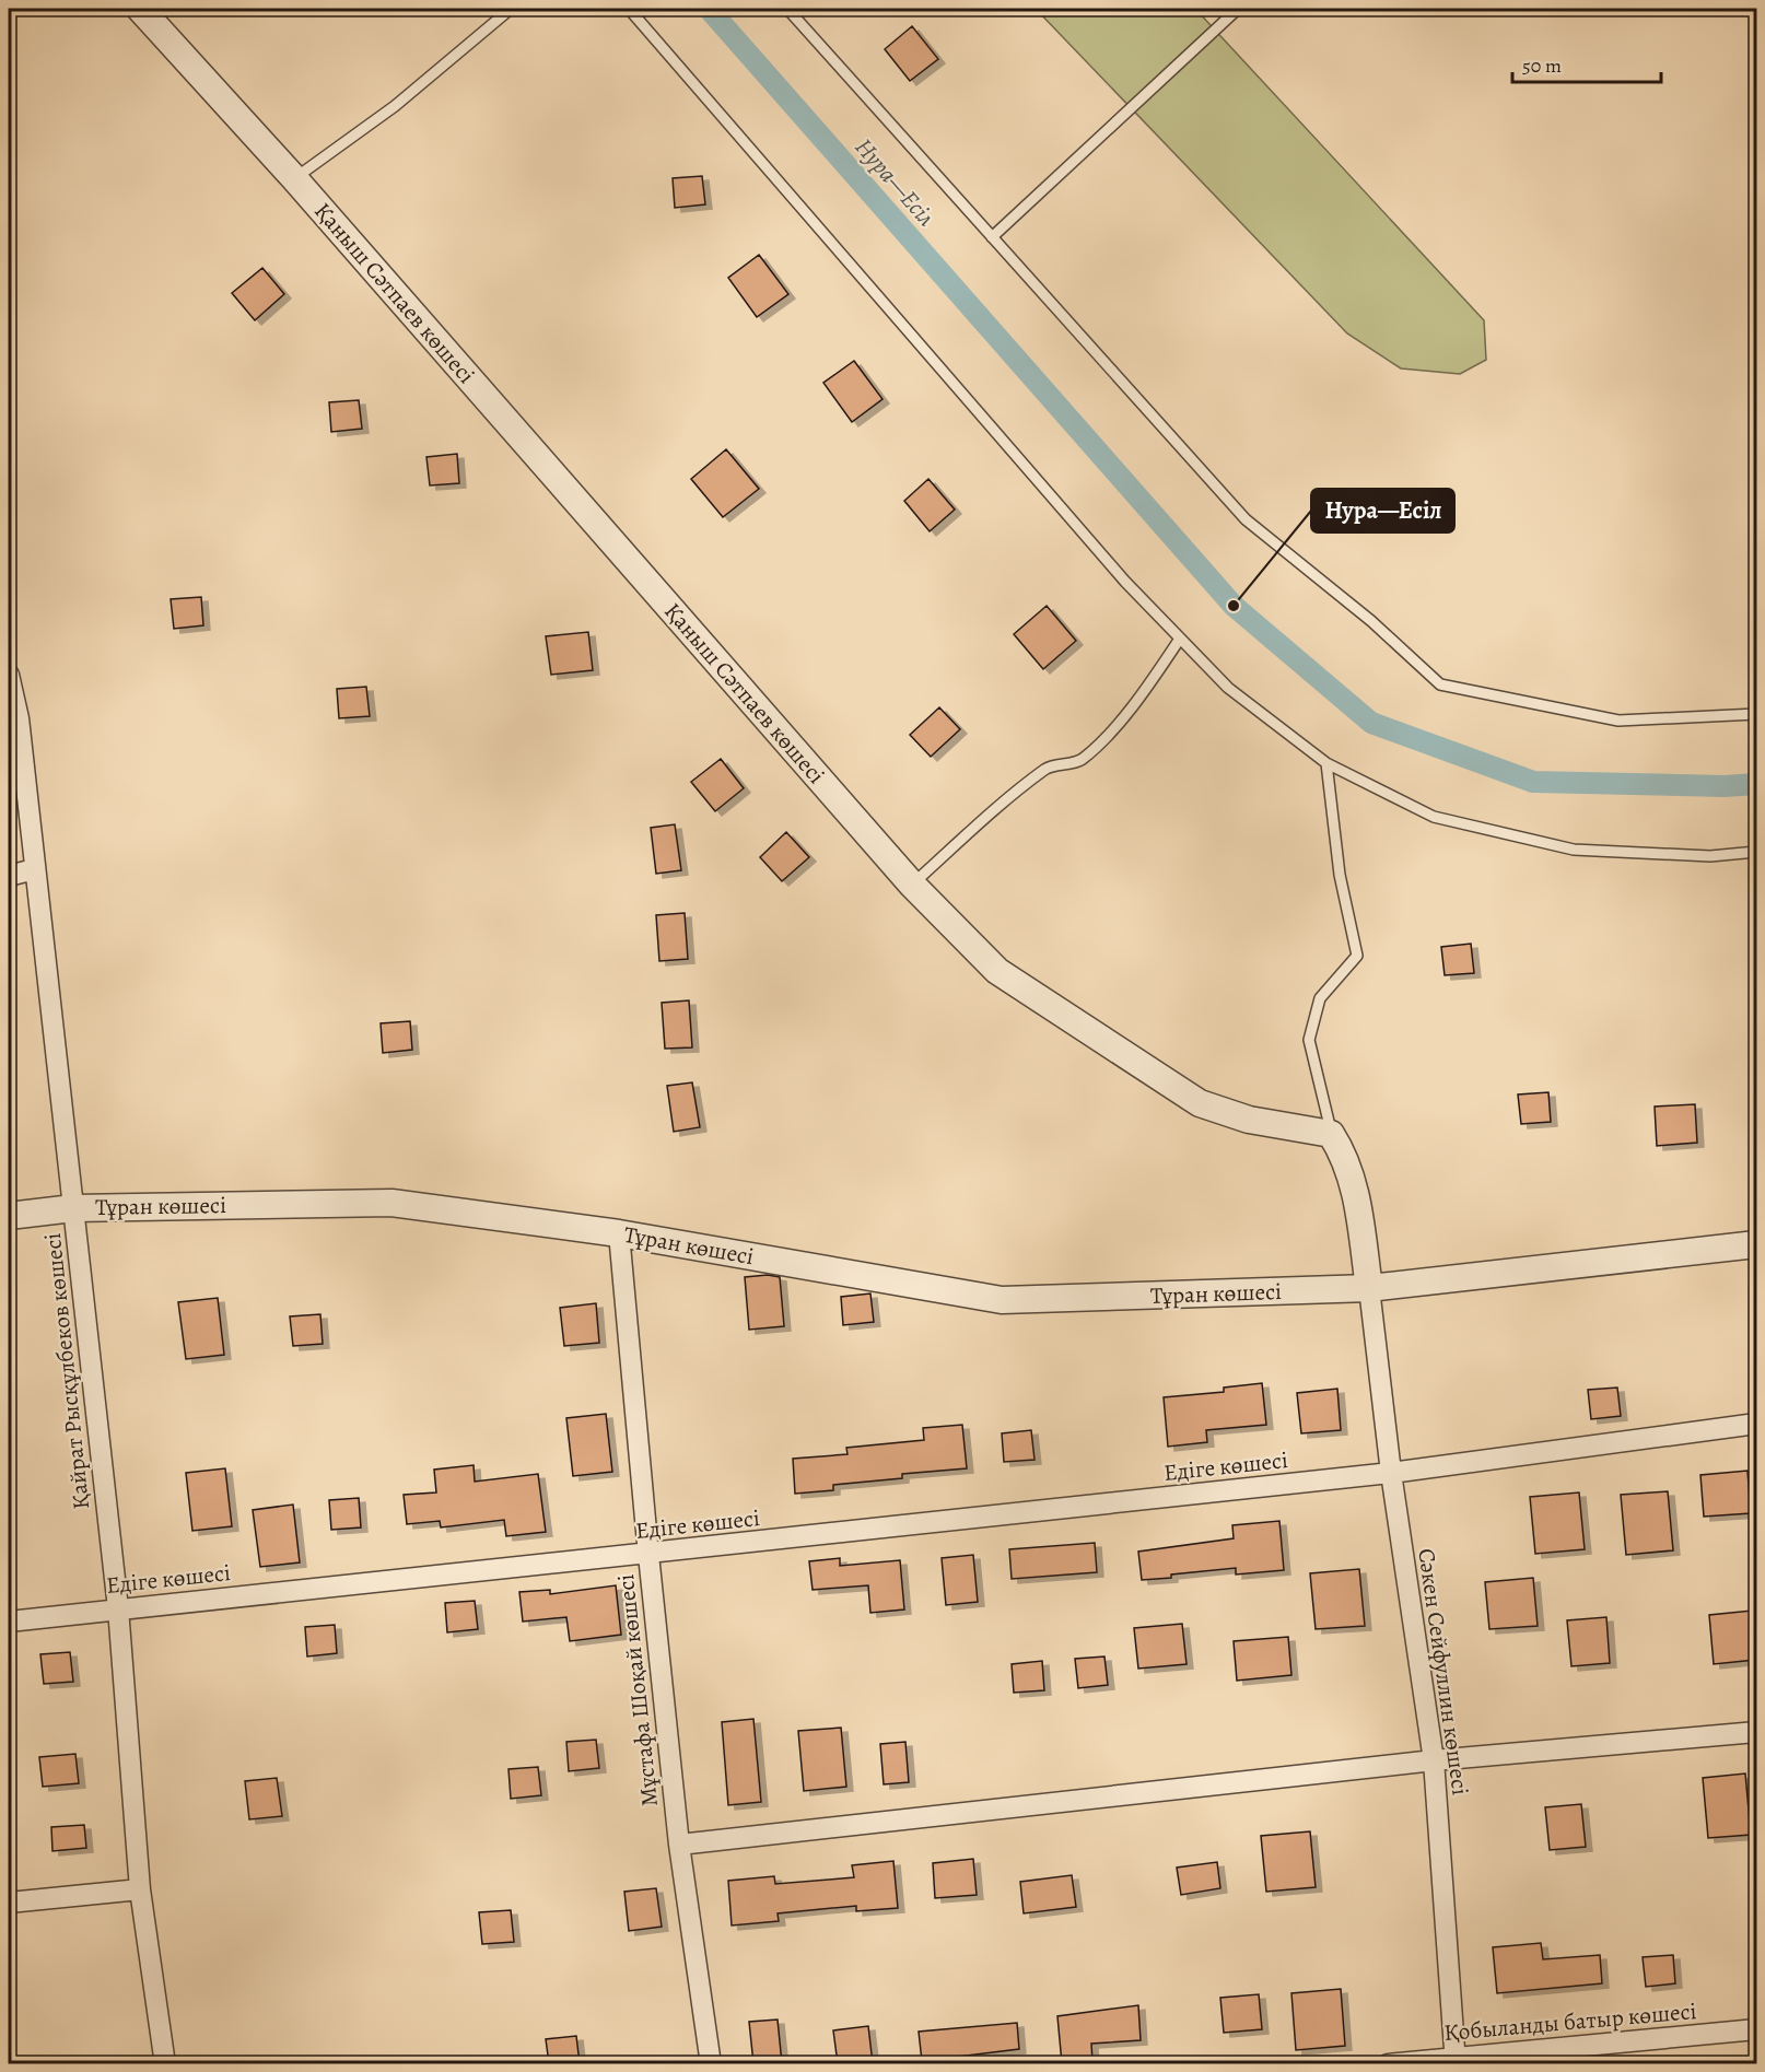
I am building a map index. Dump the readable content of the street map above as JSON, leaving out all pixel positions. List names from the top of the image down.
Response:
{
  "streets": {
    "street": [
      "Қаныш Сәтпаев көшесі",
      "Тұран көшесі",
      "Қайрат Рысқұлбеков көшесі",
      "Едіге көшесі",
      "Сәкен Сейфуллин көшесі",
      "Мұстафа Шоқай көшесі",
      "Қобыланды батыр көшесі"
    ]
  },
  "crossings": [
    ["Тұран көшесі", "Қайрат Рысқұлбеков көшесі"],
    ["Тұран көшесі", "Сәкен Сейфуллин көшесі"],
    ["Тұран көшесі", "Мұстафа Шоқай көшесі"],
    ["Қайрат Рысқұлбеков көшесі", "Едіге көшесі"],
    ["Едіге көшесі", "Сәкен Сейфуллин көшесі"],
    ["Едіге көшесі", "Мұстафа Шоқай көшесі"],
    ["Сәкен Сейфуллин көшесі", "Қобыланды батыр көшесі"]
  ],
  "water": ["Нура—Есіл"],
  "places": ["Нура—Есіл"],
  "scale_bar": "50 m"
}
